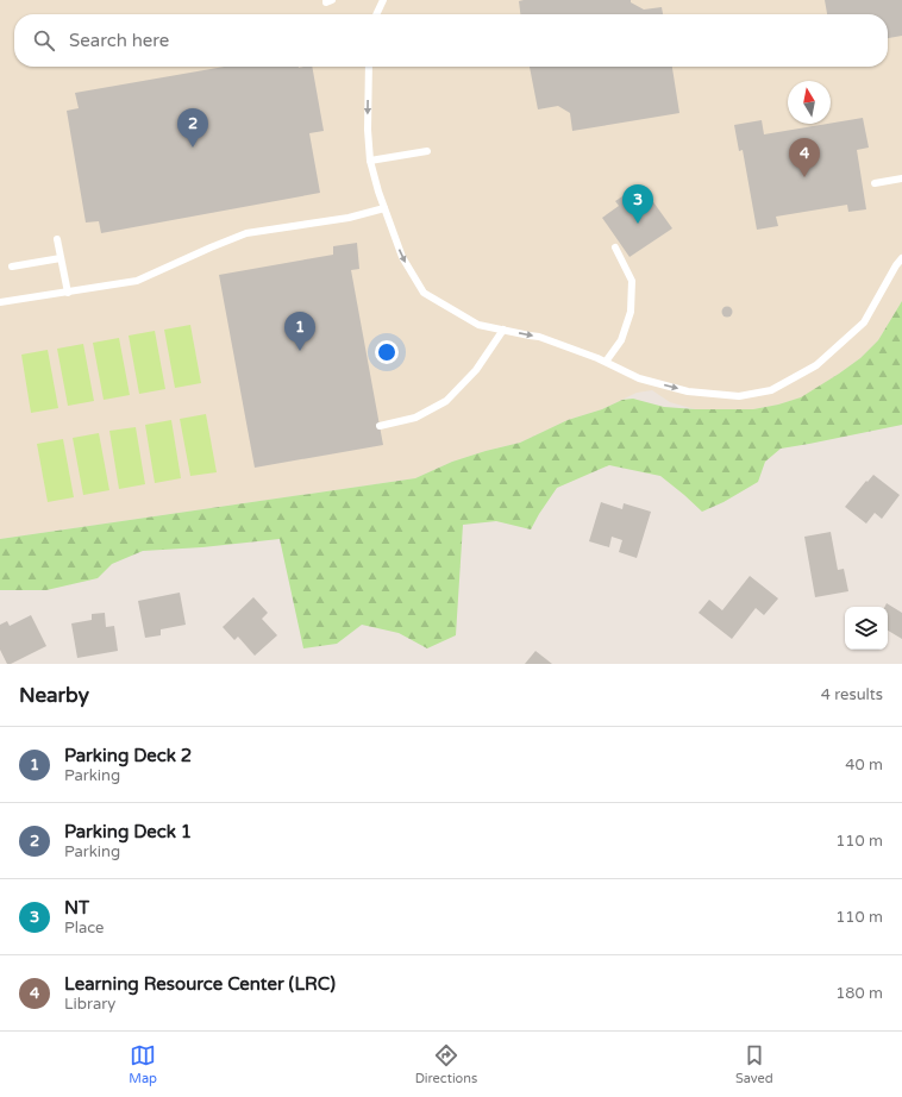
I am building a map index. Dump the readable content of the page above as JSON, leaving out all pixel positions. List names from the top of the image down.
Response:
{
  "north": "top",
  "page": {
    "search": "Search here",
    "pins": [
      "2",
      "4",
      "3",
      "1"
    ],
    "heading": ["Nearby", "4 results"],
    "list": [
      {
        "mark": "1",
        "name": "Parking Deck 2",
        "note": "Parking",
        "value": "40 m"
      },
      {
        "mark": "2",
        "name": "Parking Deck 1",
        "note": "Parking",
        "value": "110 m"
      },
      {
        "mark": "3",
        "name": "NT",
        "note": "Place",
        "value": "110 m"
      },
      {
        "mark": "4",
        "name": "Learning Resource Center (LRC)",
        "note": "Library",
        "value": "180 m"
      }
    ],
    "nav": ["Map", "Directions", "Saved"]
  }
}
